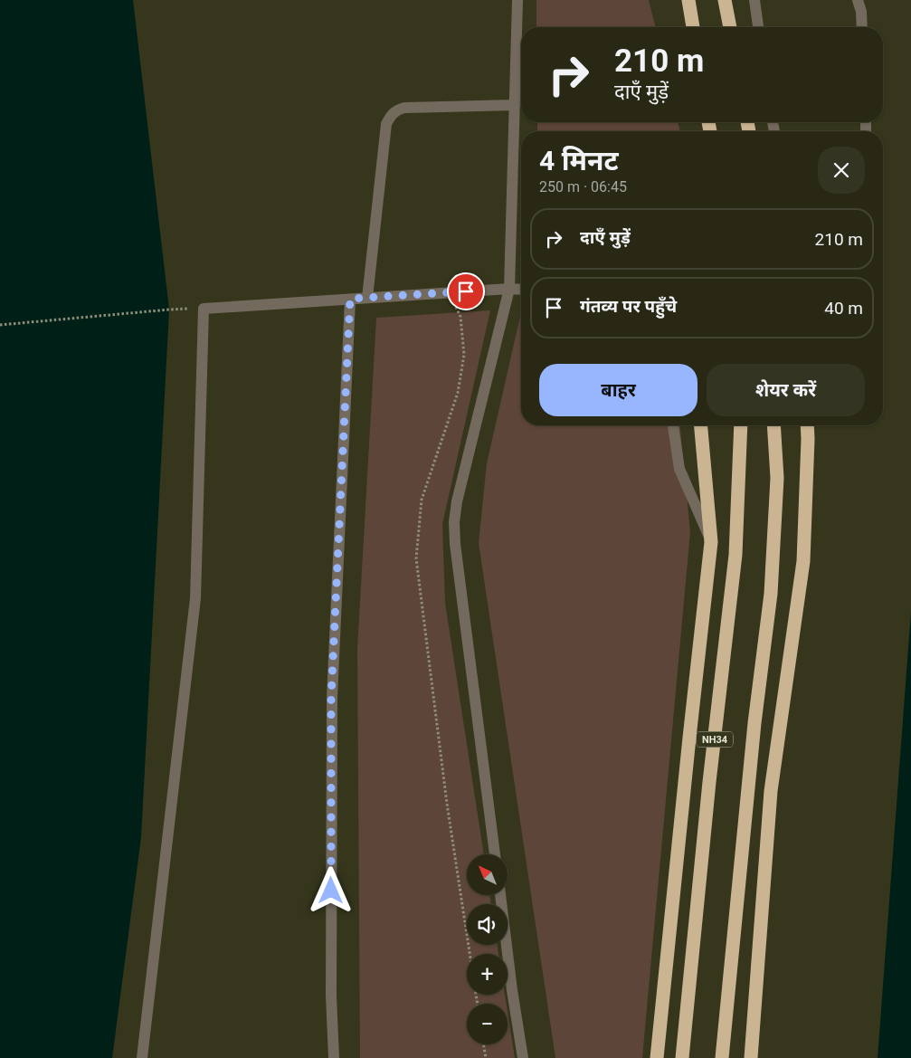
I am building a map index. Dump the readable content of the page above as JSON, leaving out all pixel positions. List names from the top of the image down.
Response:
{
  "streets": {
    "highway": ["NH34"]
  },
  "north": "top left",
  "page": {
    "turn": ["210 m", "दाएँ मुड़ें"],
    "heading": ["4 मिनट", "250 m · 06:45"],
    "list": [
      {
        "name": "दाएँ मुड़ें",
        "value": "210 m"
      },
      {
        "name": "गंतव्य पर पहुँचे",
        "value": "40 m"
      }
    ],
    "buttons": ["बाहर", "शेयर करें"],
    "map_buttons": ["+", "−"]
  }
}
